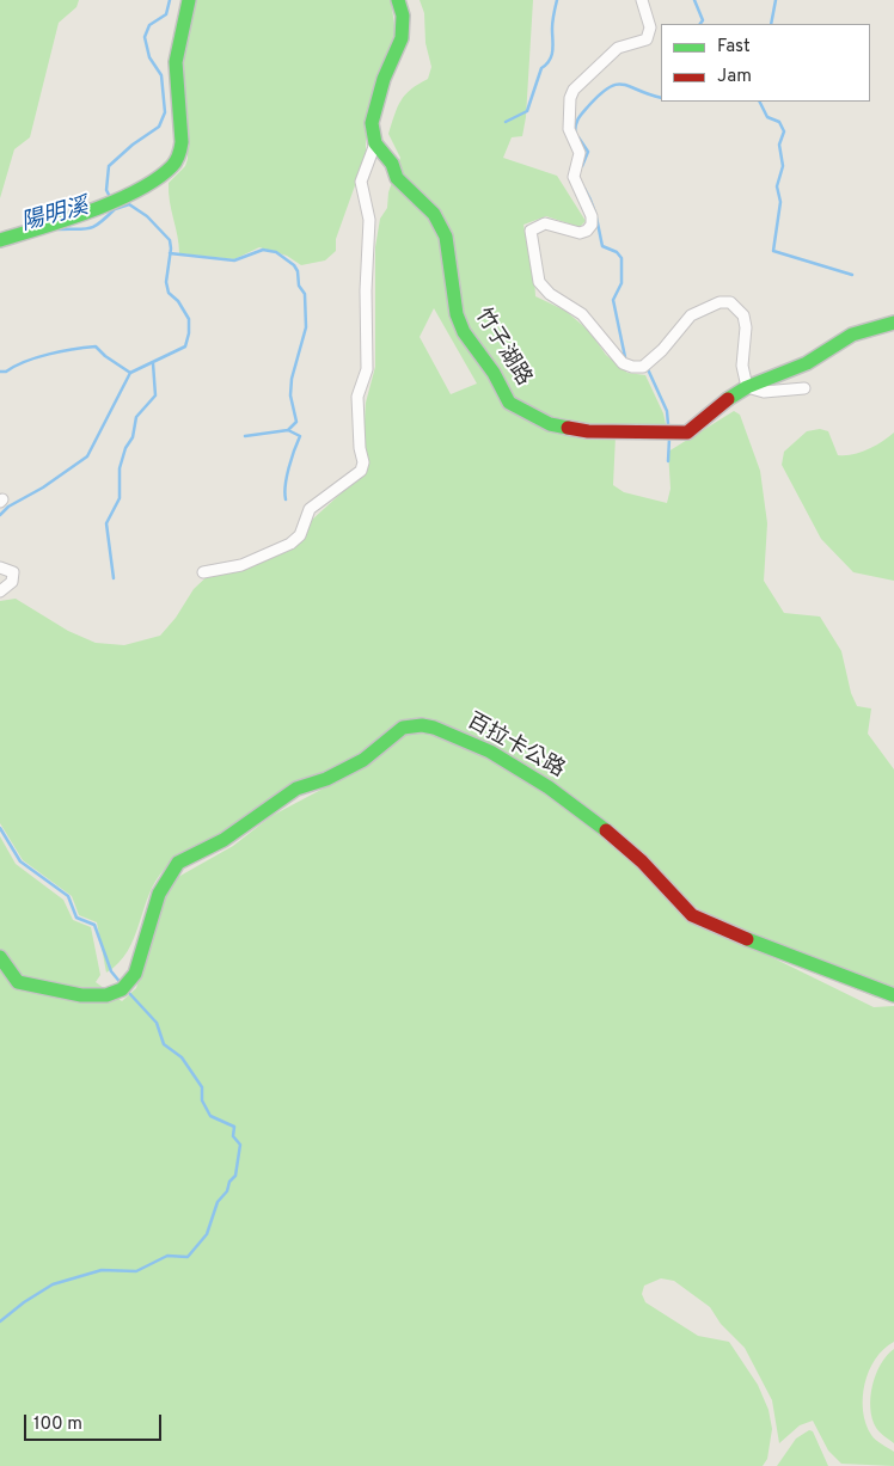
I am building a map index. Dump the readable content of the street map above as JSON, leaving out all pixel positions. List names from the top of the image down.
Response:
{
  "streets": {
    "street": ["竹子湖路", "百拉卡公路"]
  },
  "water": ["陽明溪"],
  "legend": ["Fast", "Jam"],
  "scale_bar": "100 m"
}
